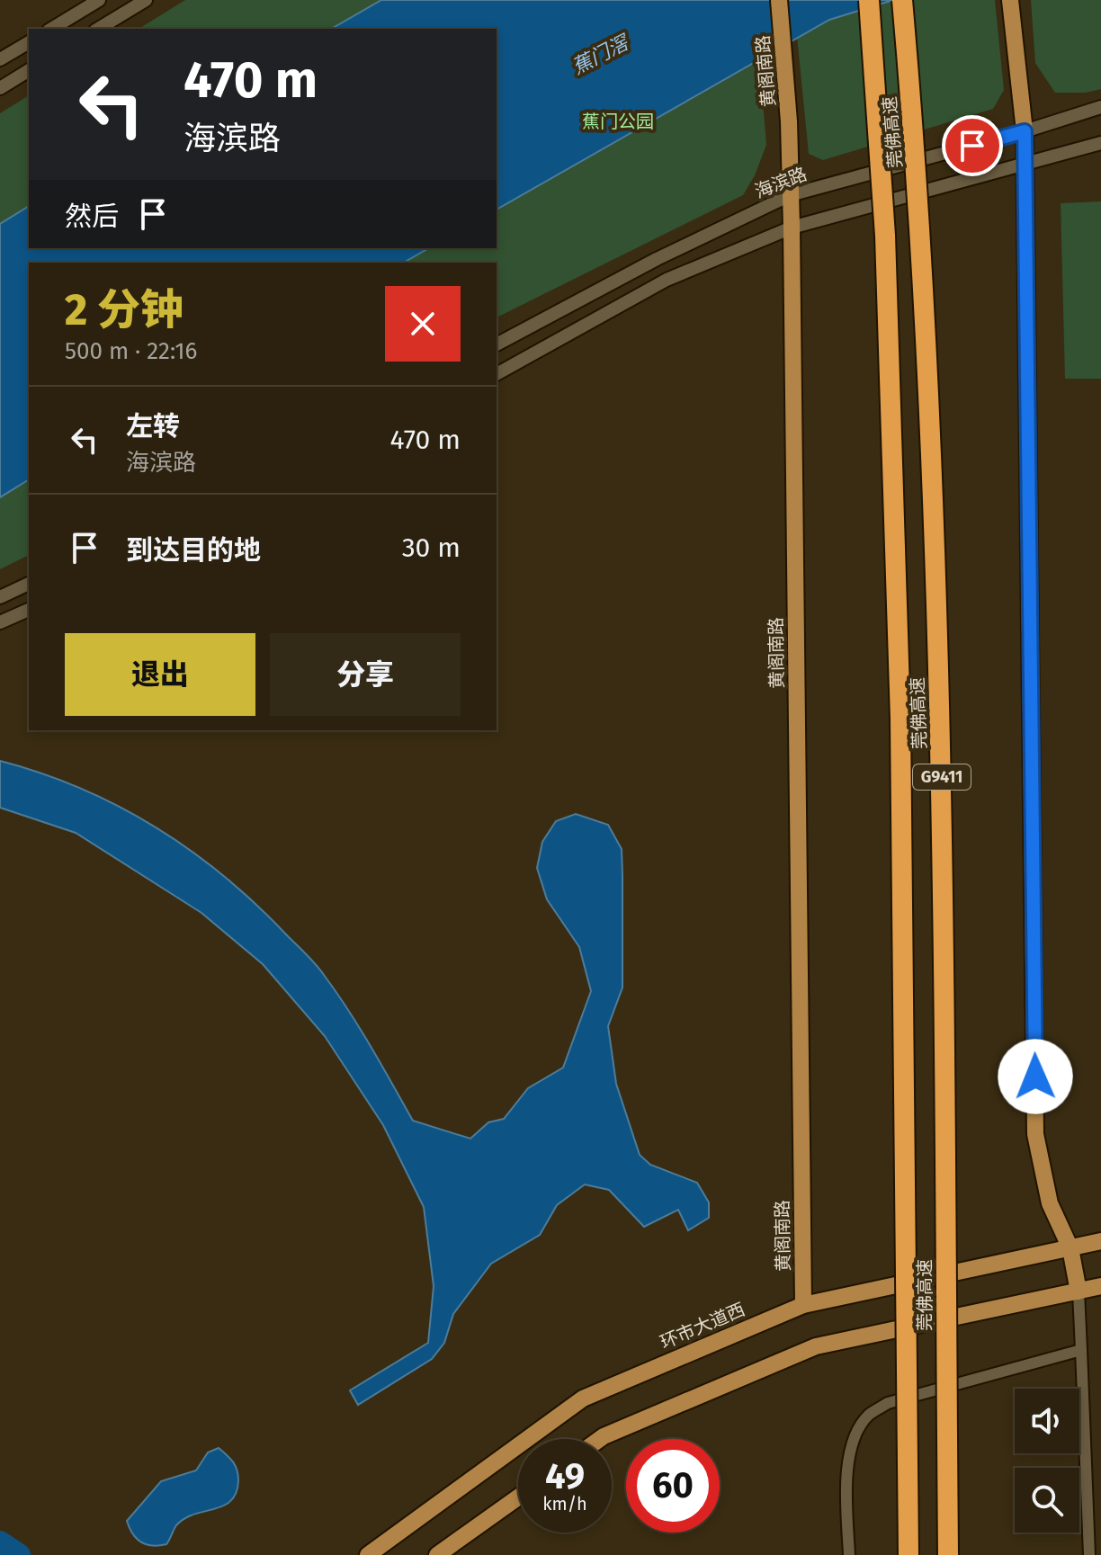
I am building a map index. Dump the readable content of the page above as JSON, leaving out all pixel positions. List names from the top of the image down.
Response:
{
  "streets": {
    "highway": ["莞佛高速", "G9411"],
    "main road": ["黄阁南路", "环市大道西"],
    "street": ["海滨路"]
  },
  "crossings": [
    ["黄阁南路", "海滨路"],
    ["黄阁南路", "环市大道西"]
  ],
  "water": ["蕉门滘"],
  "parks": ["蕉门公园"],
  "page": {
    "turn": ["470 m", "海滨路"],
    "then": "然后",
    "heading": ["2 分钟", "500 m · 22:16"],
    "list": [
      {
        "name": "左转",
        "note": "海滨路",
        "value": "470 m"
      },
      {
        "name": "到达目的地",
        "value": "30 m"
      }
    ],
    "buttons": ["退出", "分享"],
    "speed": "49 km/h",
    "limit": "60"
  }
}
